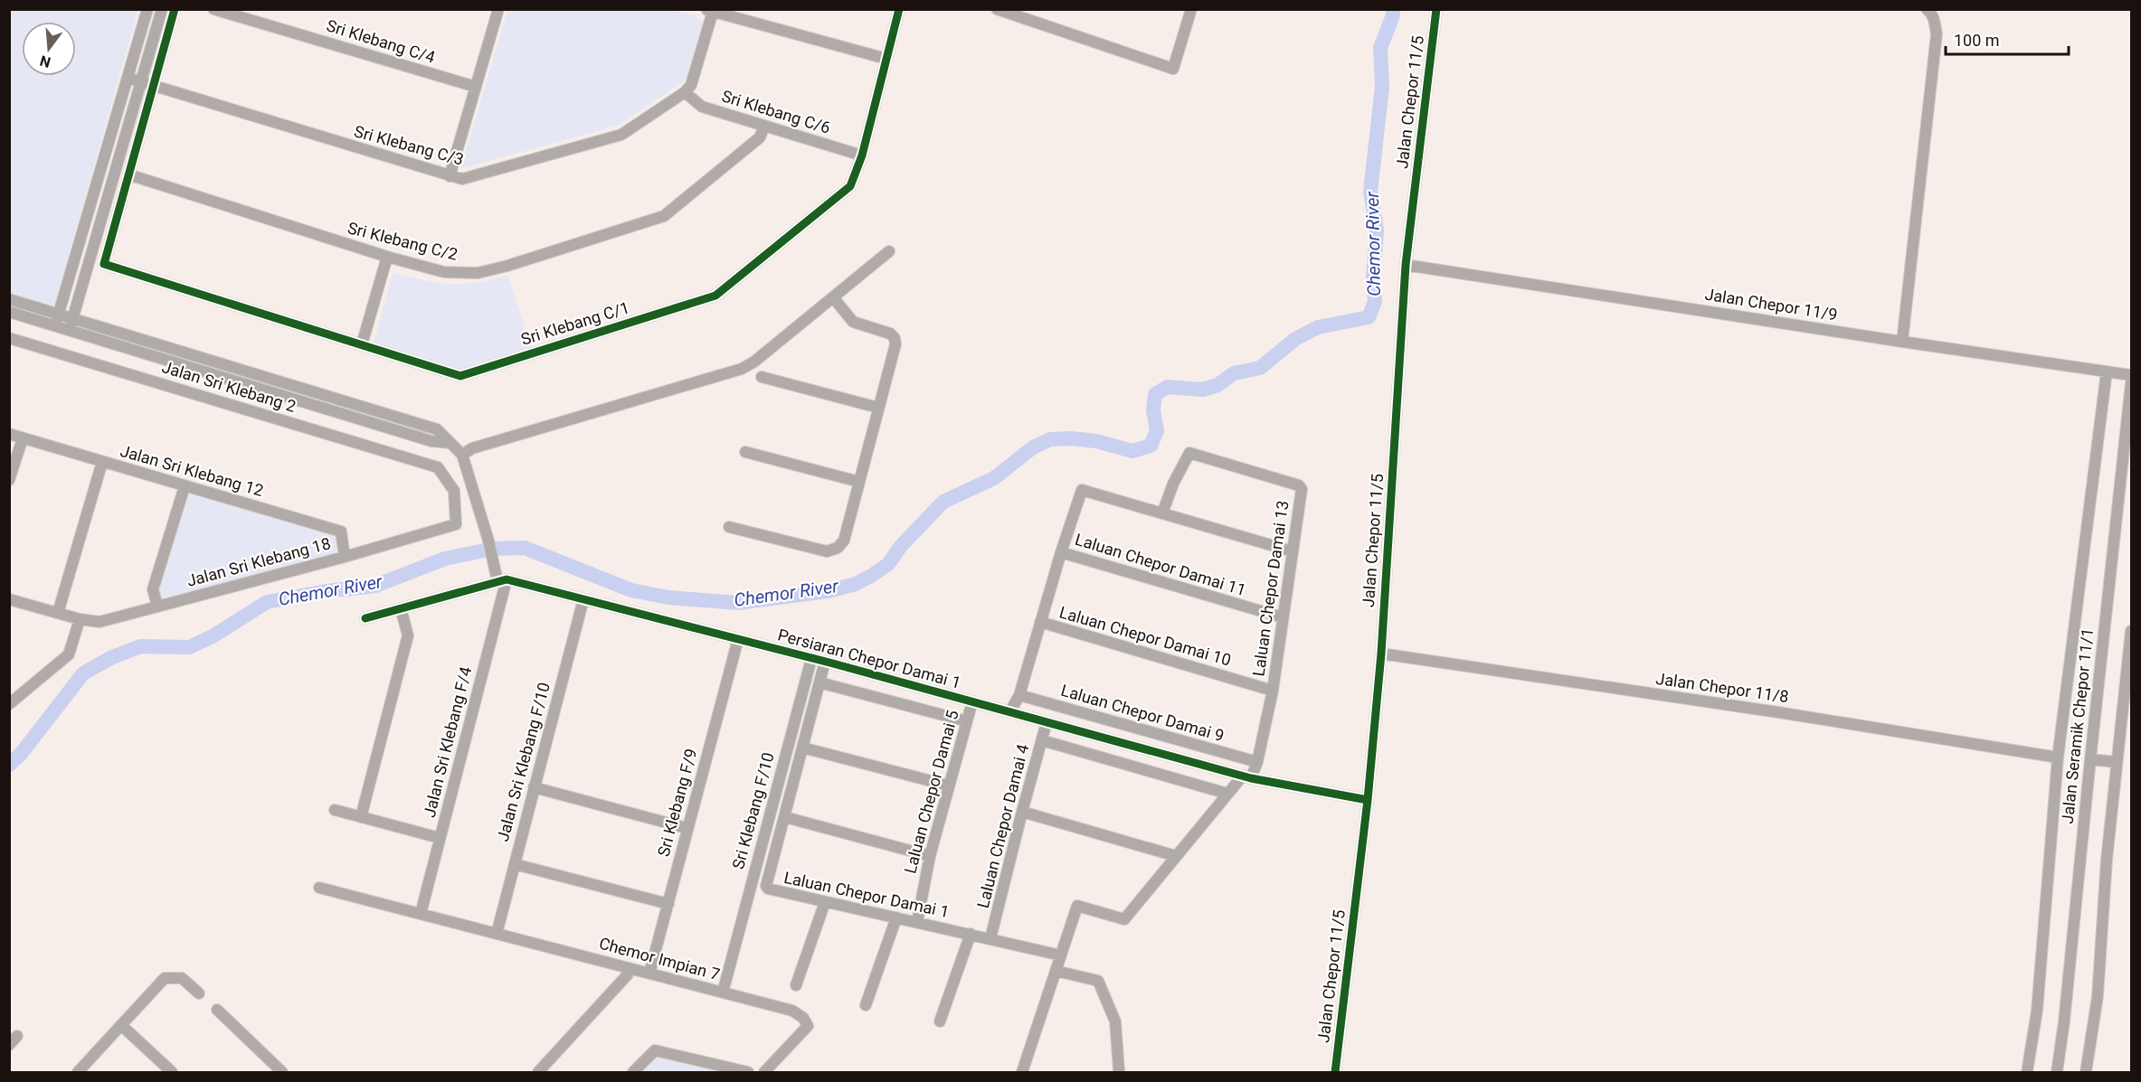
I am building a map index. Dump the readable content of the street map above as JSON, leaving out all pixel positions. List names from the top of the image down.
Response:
{
  "streets": {
    "street": [
      "Sri Klebang C/4",
      "Jalan Chepor 11/5",
      "Sri Klebang C/6",
      "Sri Klebang C/3",
      "Sri Klebang C/2",
      "Jalan Chepor 11/9",
      "Sri Klebang C/1",
      "Jalan Sri Klebang 2",
      "Jalan Sri Klebang 12",
      "Jalan Sri Klebang 18",
      "Laluan Chepor Damai 11",
      "Laluan Chepor Damai 13",
      "Laluan Chepor Damai 10",
      "Persiaran Chepor Damai 1",
      "Jalan Chepor 11/8",
      "Laluan Chepor Damai 9",
      "Jalan Seramik Chepor 11/1",
      "Jalan Sri Klebang F/4",
      "Jalan Sri Klebang F/10",
      "Laluan Chepor Damai 5",
      "Sri Klebang F/9",
      "Sri Klebang F/10",
      "Laluan Chepor Damai 4",
      "Laluan Chepor Damai 1",
      "Chemor Impian 7"
    ]
  },
  "crossings": [
    ["Jalan Chepor 11/5", "Jalan Chepor 11/9"],
    ["Jalan Chepor 11/5", "Persiaran Chepor Damai 1"],
    ["Jalan Chepor 11/5", "Jalan Chepor 11/8"],
    ["Sri Klebang C/6", "Sri Klebang C/3"],
    ["Sri Klebang C/6", "Sri Klebang C/2"],
    ["Sri Klebang C/6", "Sri Klebang C/1"],
    ["Sri Klebang C/2", "Sri Klebang C/1"],
    ["Jalan Sri Klebang 2", "Jalan Sri Klebang 18"],
    ["Jalan Sri Klebang 12", "Jalan Sri Klebang 18"],
    ["Laluan Chepor Damai 11", "Laluan Chepor Damai 13"],
    ["Laluan Chepor Damai 13", "Laluan Chepor Damai 10"],
    ["Laluan Chepor Damai 13", "Persiaran Chepor Damai 1"],
    ["Laluan Chepor Damai 13", "Laluan Chepor Damai 9"],
    ["Persiaran Chepor Damai 1", "Jalan Sri Klebang F/4"],
    ["Persiaran Chepor Damai 1", "Jalan Sri Klebang F/10"],
    ["Persiaran Chepor Damai 1", "Laluan Chepor Damai 5"],
    ["Persiaran Chepor Damai 1", "Sri Klebang F/9"],
    ["Persiaran Chepor Damai 1", "Sri Klebang F/10"],
    ["Persiaran Chepor Damai 1", "Laluan Chepor Damai 4"],
    ["Persiaran Chepor Damai 1", "Laluan Chepor Damai 1"],
    ["Jalan Sri Klebang F/4", "Chemor Impian 7"],
    ["Jalan Sri Klebang F/10", "Chemor Impian 7"],
    ["Laluan Chepor Damai 5", "Laluan Chepor Damai 1"],
    ["Sri Klebang F/9", "Chemor Impian 7"],
    ["Sri Klebang F/10", "Chemor Impian 7"],
    ["Laluan Chepor Damai 4", "Laluan Chepor Damai 1"]
  ],
  "water": ["Chemor River"],
  "scale_bar": "100 m",
  "north": "bottom"
}
